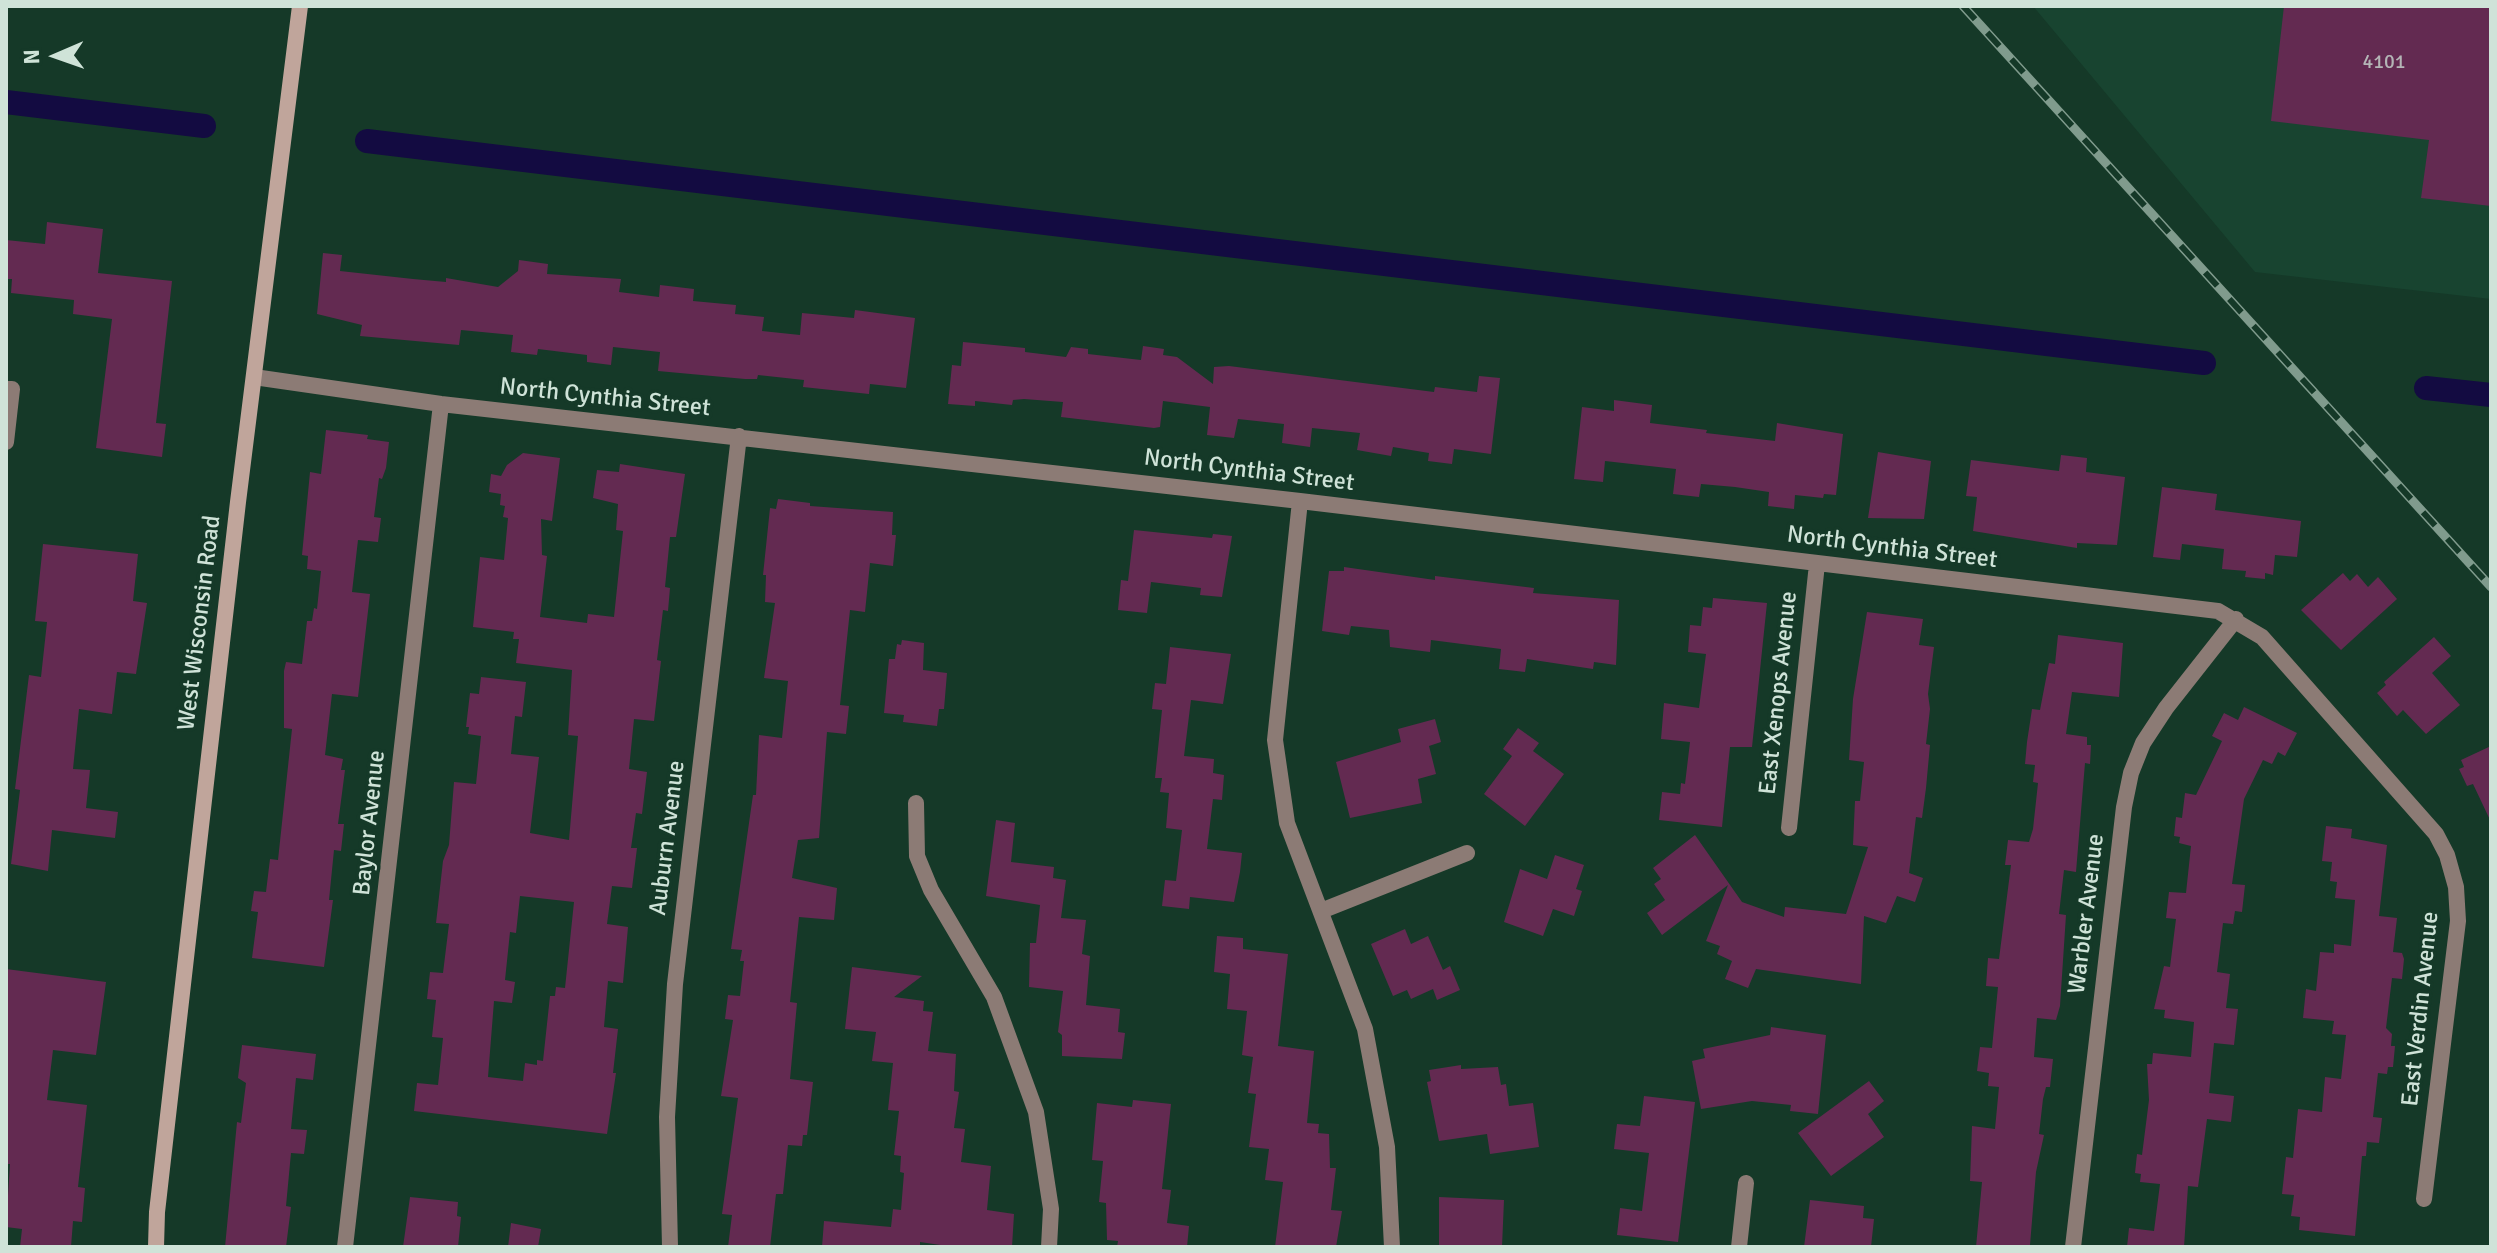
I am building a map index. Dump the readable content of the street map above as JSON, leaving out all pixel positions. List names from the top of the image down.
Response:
{
  "streets": {
    "street": [
      "North Cynthia Street",
      "West Wisconsin Road",
      "East Xenops Avenue",
      "Baylor Avenue",
      "Auburn Avenue",
      "Warbler Avenue",
      "East Verdin Avenue"
    ]
  },
  "crossings": [
    ["North Cynthia Street", "West Wisconsin Road"],
    ["North Cynthia Street", "East Xenops Avenue"],
    ["North Cynthia Street", "Baylor Avenue"],
    ["North Cynthia Street", "Auburn Avenue"],
    ["North Cynthia Street", "Warbler Avenue"],
    ["North Cynthia Street", "East Verdin Avenue"],
    ["Warbler Avenue", "East Verdin Avenue"]
  ],
  "house_numbers": ["4101"],
  "north": "left"
}
